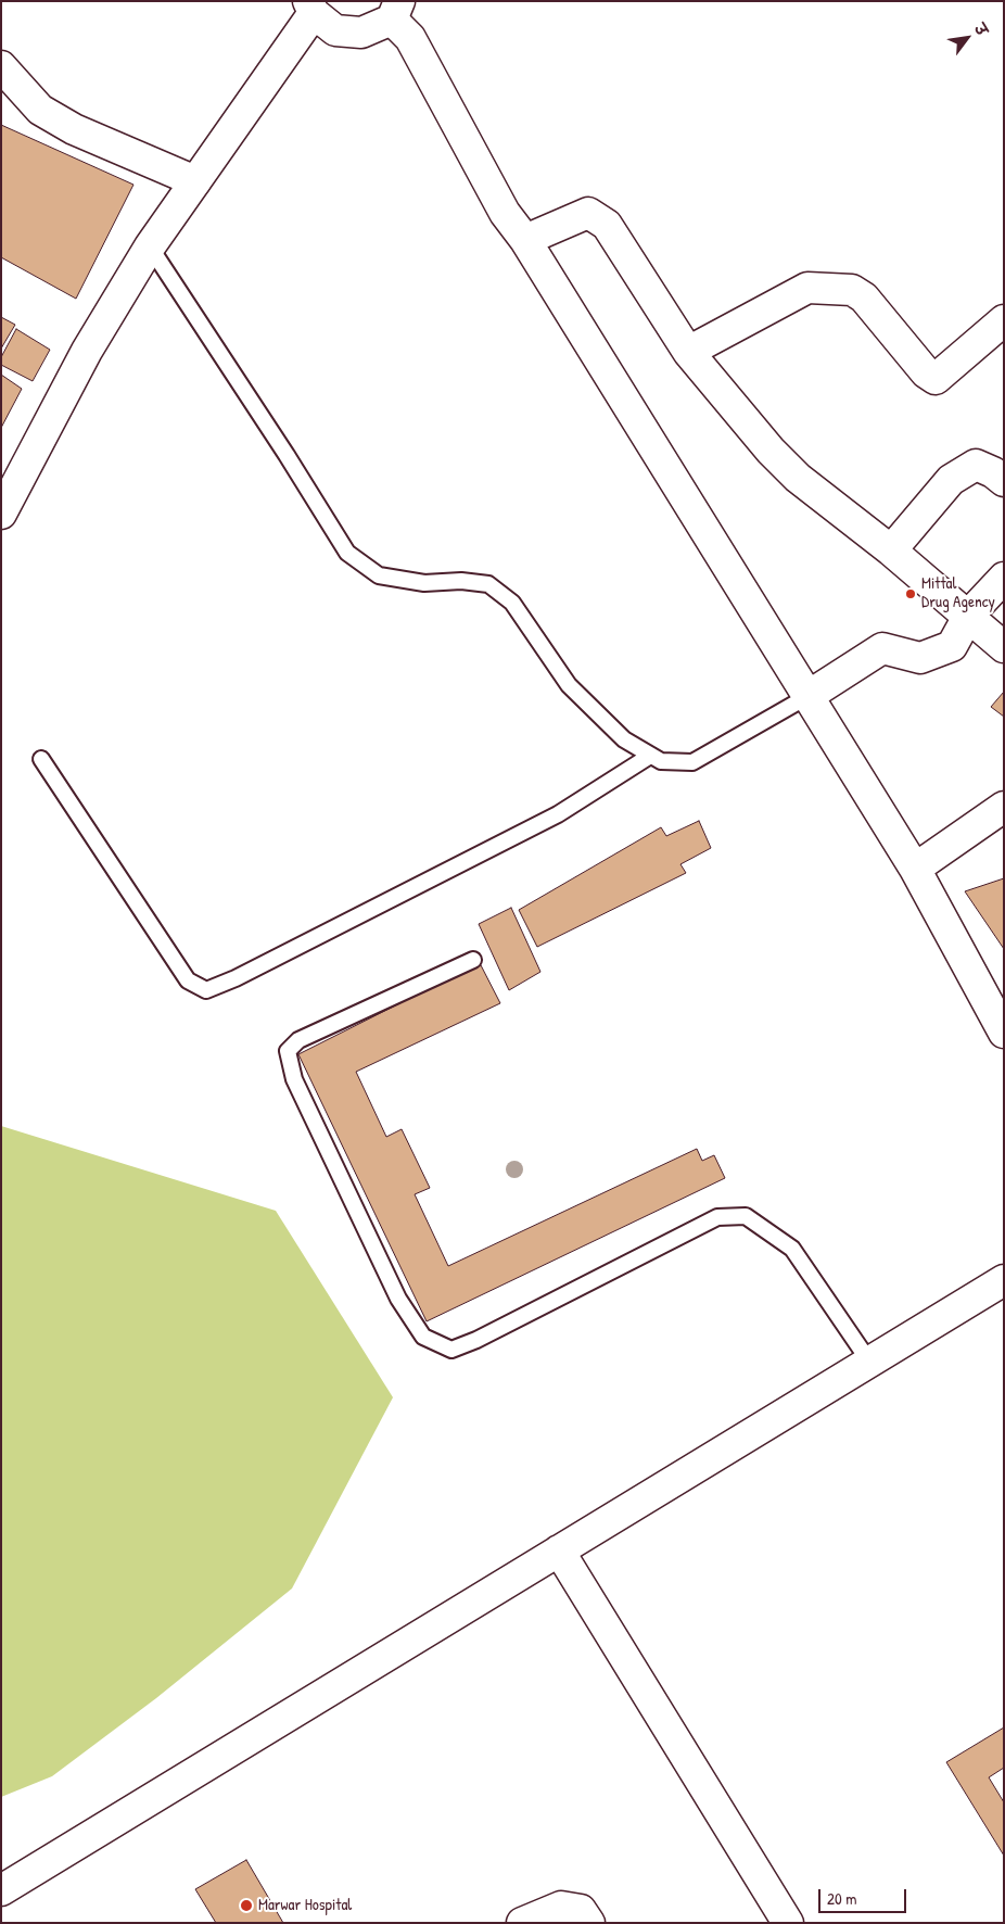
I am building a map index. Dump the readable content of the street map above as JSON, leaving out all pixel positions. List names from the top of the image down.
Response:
{
  "places": ["Mittal Drug Agency", "Marwar Hospital"],
  "scale_bar": "20 m",
  "north": "top right"
}
